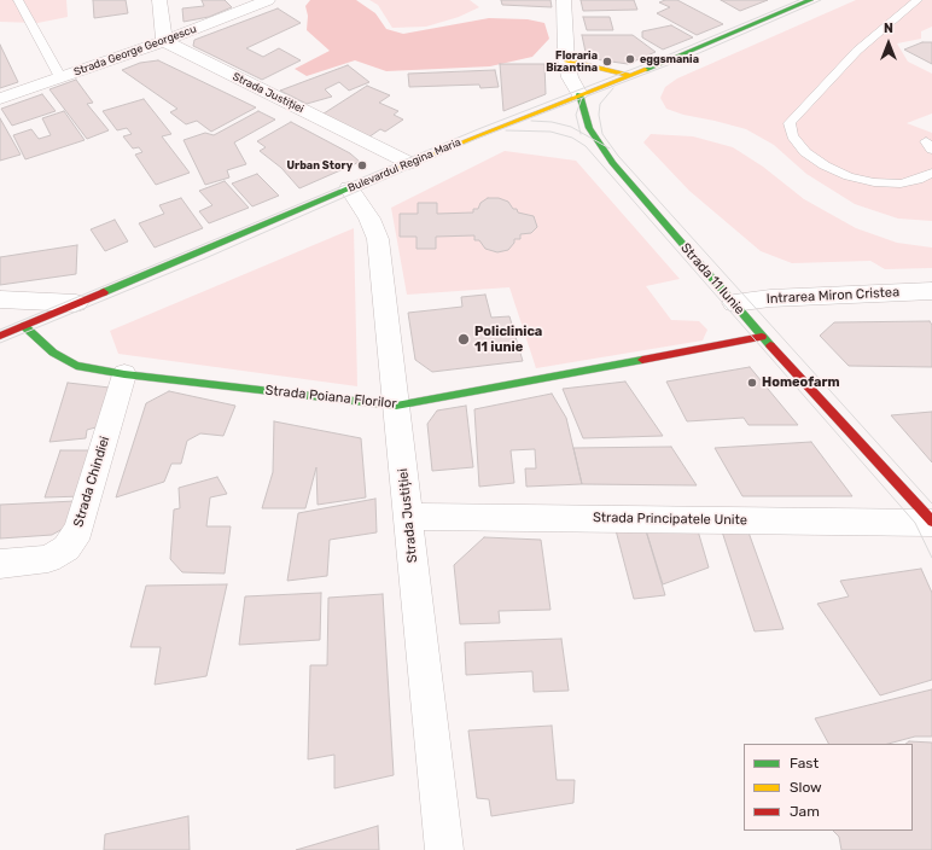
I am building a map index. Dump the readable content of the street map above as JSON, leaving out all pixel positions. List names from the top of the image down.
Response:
{
  "streets": {
    "street": [
      "Strada George Georgescu",
      "Strada Justiției",
      "Bulevardul Regina Maria",
      "Strada 11 Iunie",
      "Intrarea Miron Cristea",
      "Strada Poiana Florilor",
      "Strada Chindiei",
      "Strada Principatele Unite"
    ]
  },
  "crossings": [
    ["Strada George Georgescu", "Strada Justiției"],
    ["Strada Justiției", "Bulevardul Regina Maria"],
    ["Strada Justiției", "Strada Poiana Florilor"],
    ["Strada Justiției", "Strada Principatele Unite"],
    ["Bulevardul Regina Maria", "Strada 11 Iunie"],
    ["Bulevardul Regina Maria", "Strada Poiana Florilor"],
    ["Strada 11 Iunie", "Intrarea Miron Cristea"],
    ["Strada 11 Iunie", "Strada Poiana Florilor"],
    ["Strada 11 Iunie", "Strada Principatele Unite"],
    ["Strada Poiana Florilor", "Strada Chindiei"]
  ],
  "places": [
    "eggsmania",
    "Floraria Bizantina",
    "Urban Story",
    "Policlinica 11 iunie",
    "Homeofarm"
  ],
  "legend": ["Fast", "Slow", "Jam"],
  "north": "top"
}
